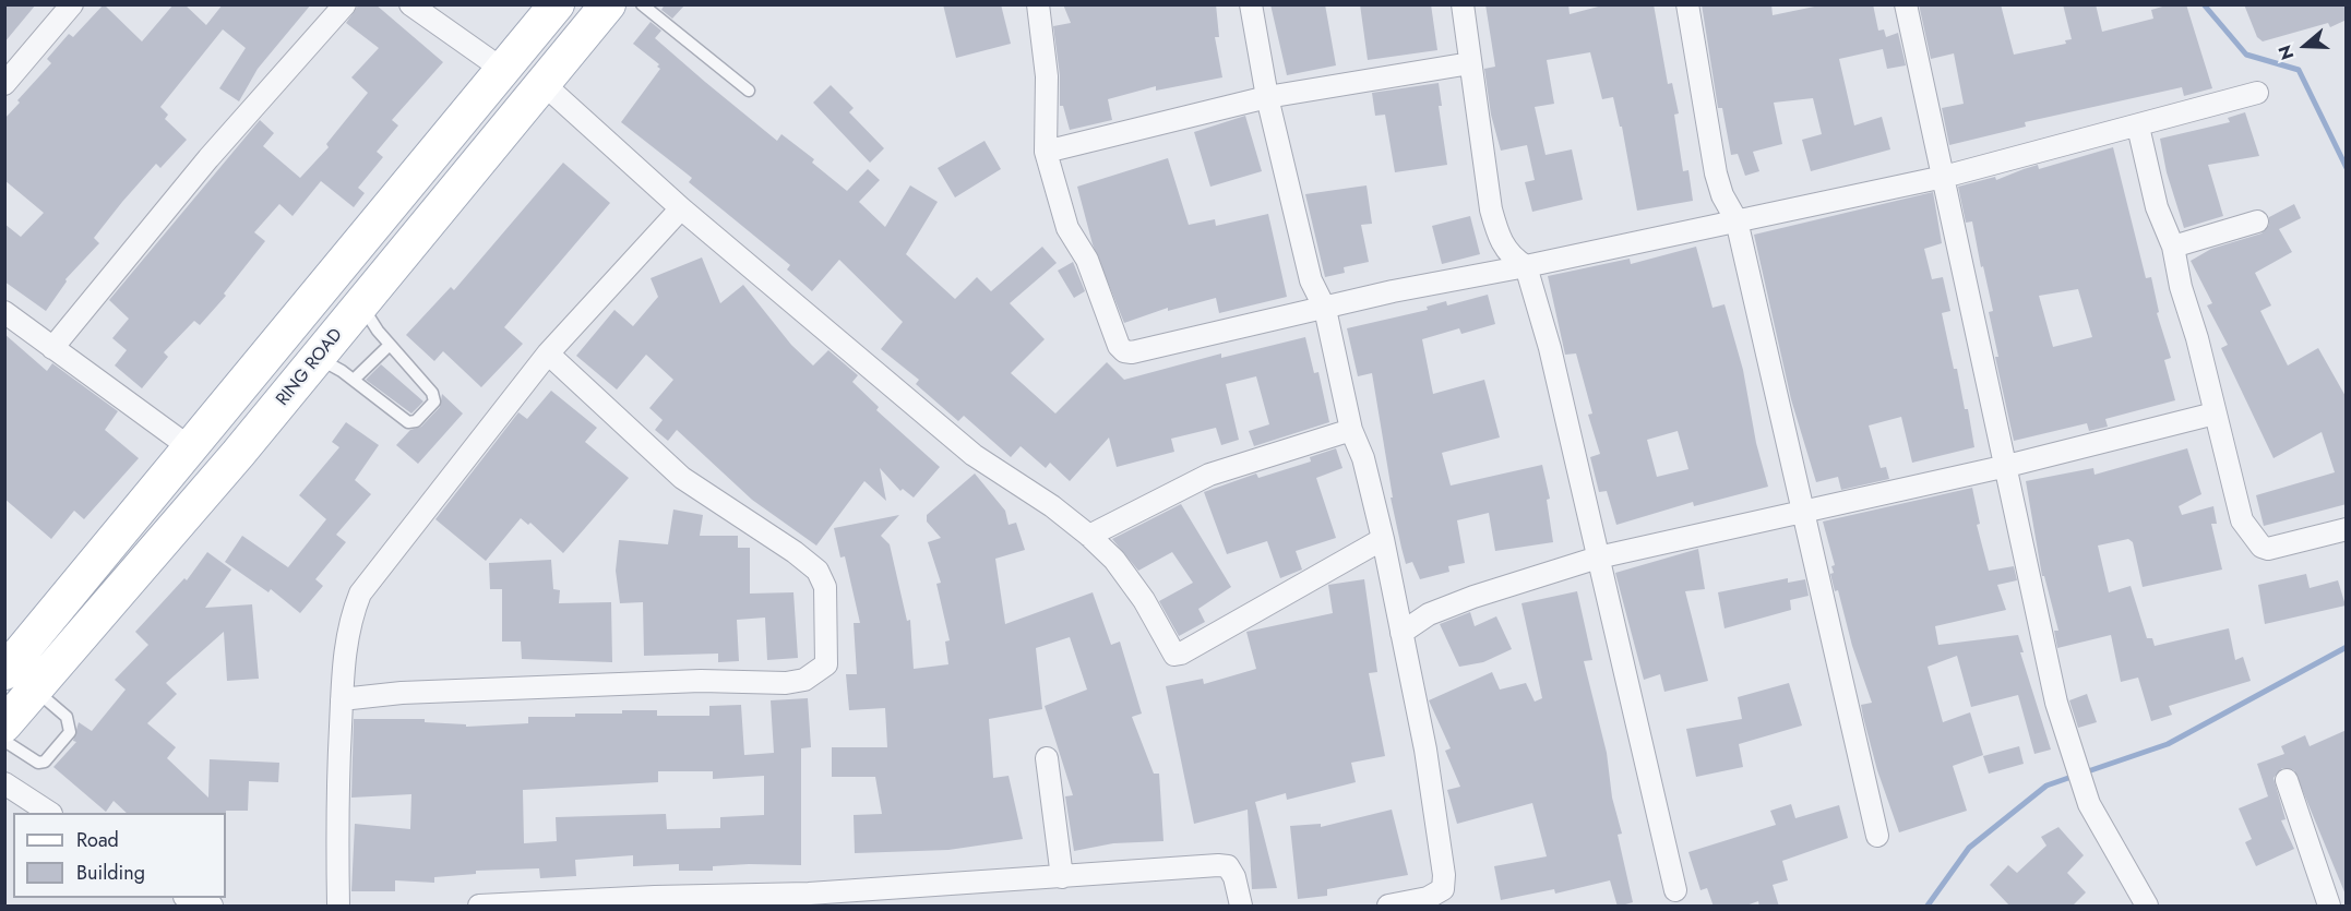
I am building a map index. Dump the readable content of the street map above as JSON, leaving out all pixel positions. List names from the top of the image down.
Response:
{
  "streets": {
    "main road": ["RING ROAD"]
  },
  "legend": ["Road", "Building"],
  "north": "left"
}
